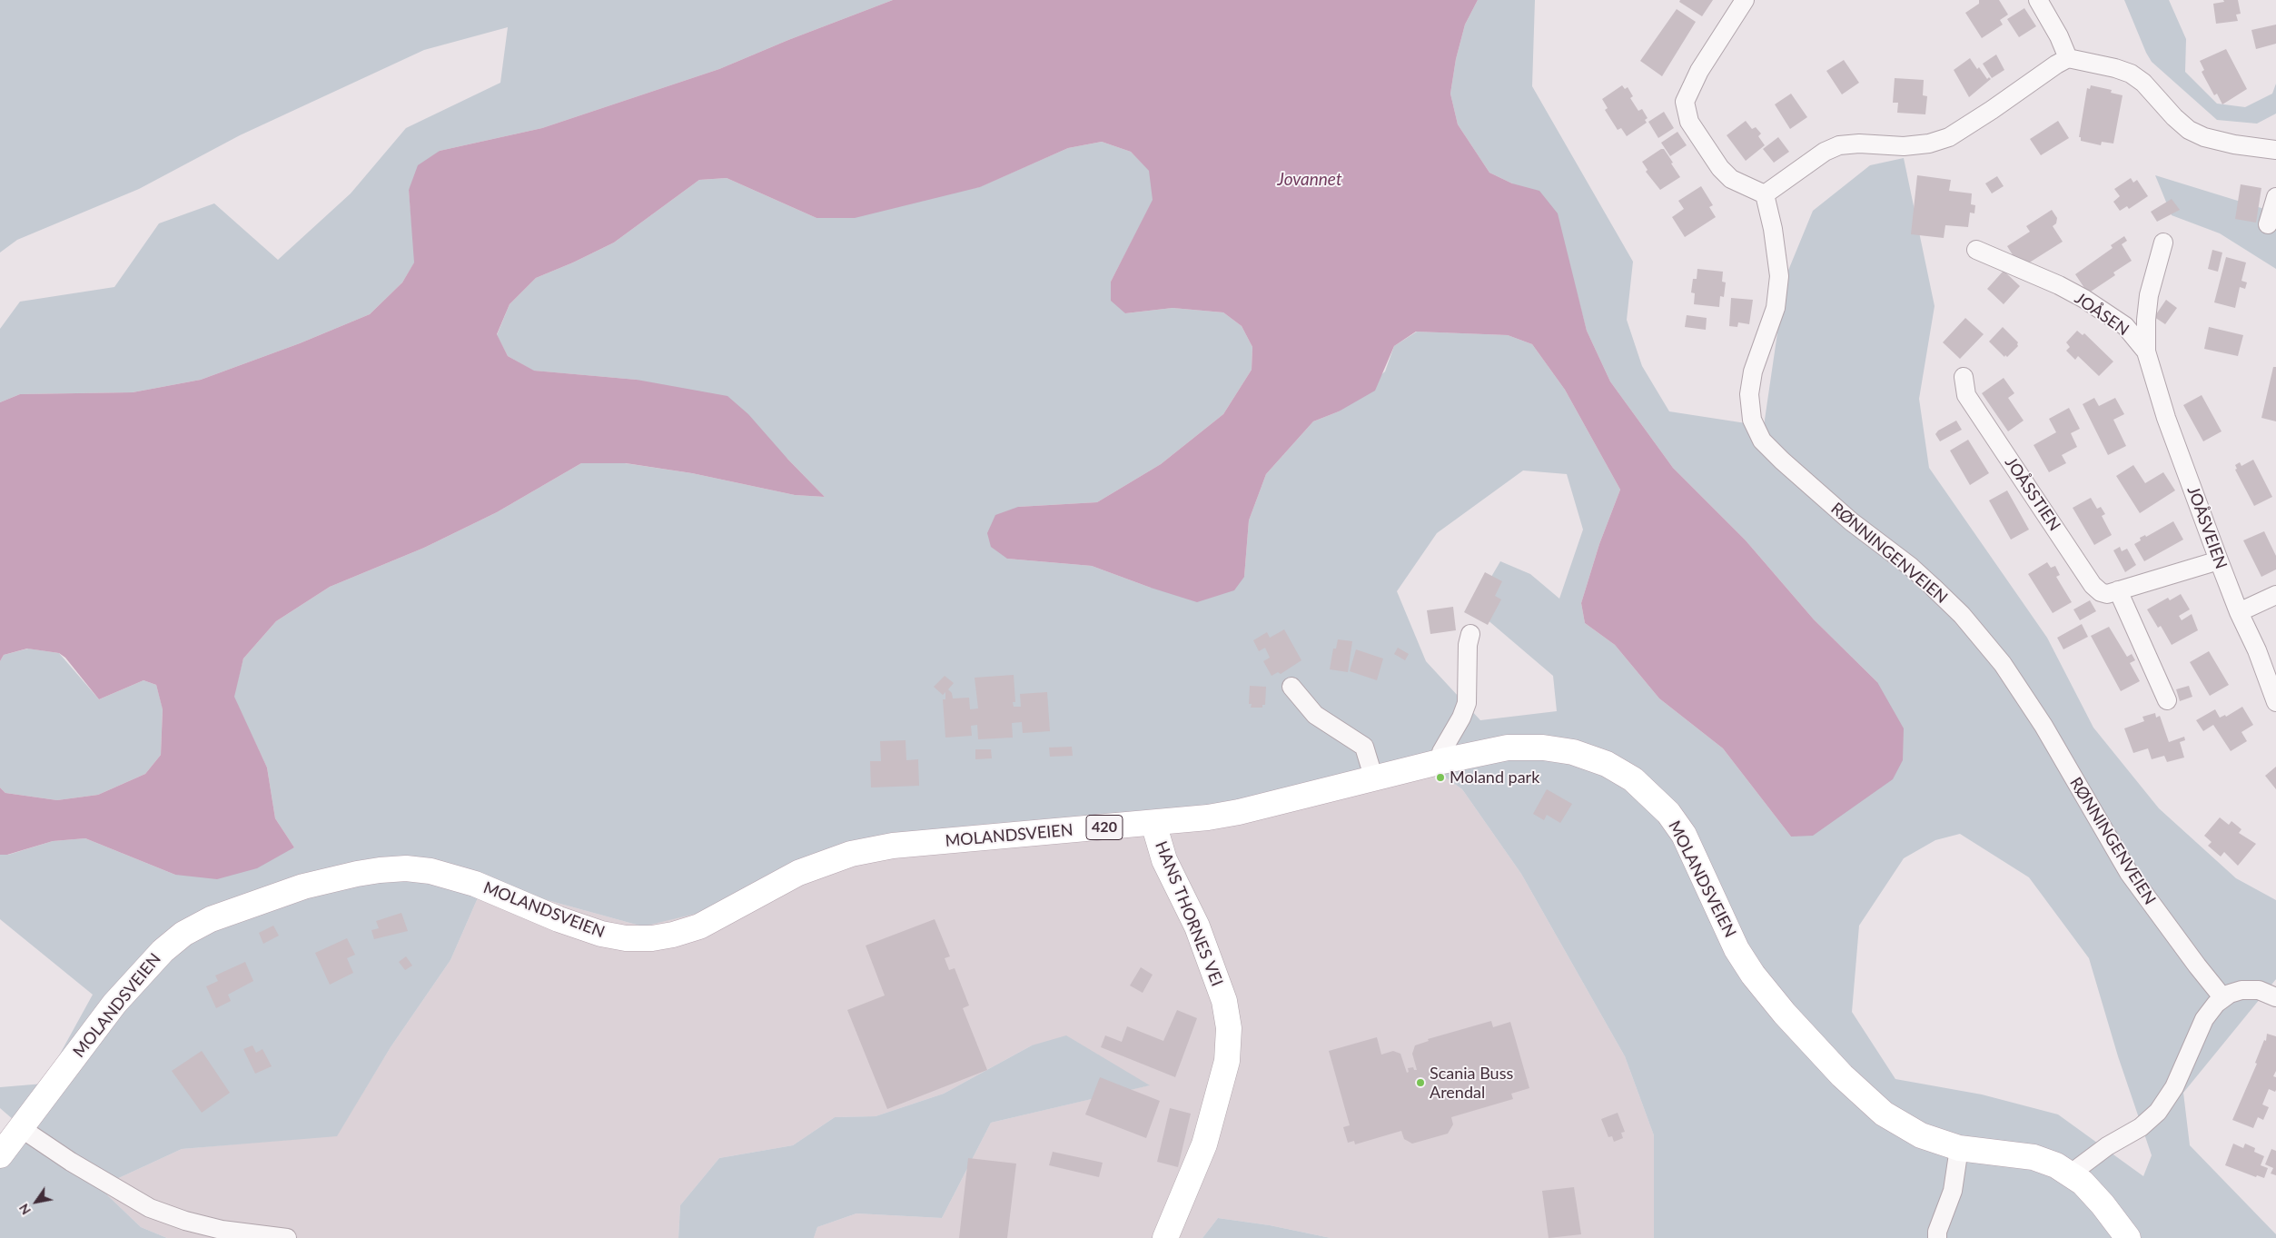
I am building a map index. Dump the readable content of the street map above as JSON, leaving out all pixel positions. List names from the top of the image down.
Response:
{
  "streets": {
    "main road": ["420", "MOLANDSVEIEN", "HANS THORNES VEI"],
    "street": [
      "JOÅSEN",
      "JOÅSSTIEN",
      "JOÅSVEIEN",
      "RØNNINGENVEIEN"
    ]
  },
  "crossings": [
    ["JOÅSEN", "JOÅSVEIEN"],
    ["JOÅSSTIEN", "JOÅSVEIEN"],
    ["MOLANDSVEIEN", "HANS THORNES VEI"]
  ],
  "water": ["Jovannet"],
  "places": ["Moland park", "Scania Buss Arendal"],
  "north": "bottom left"
}
